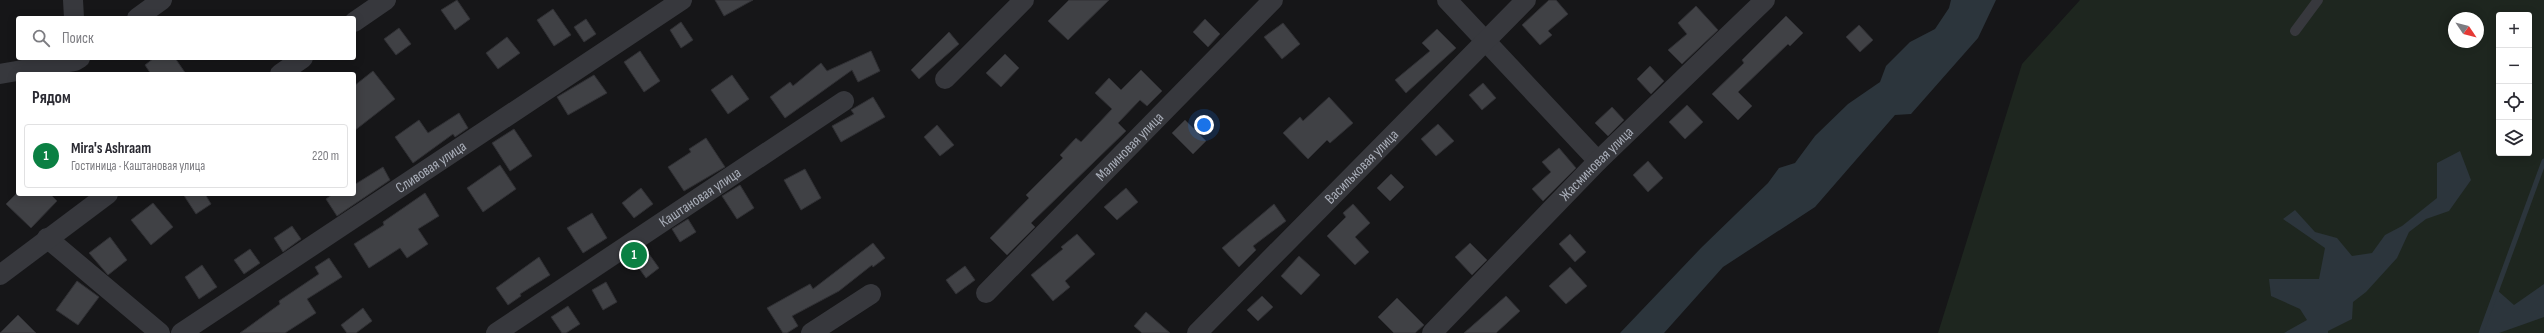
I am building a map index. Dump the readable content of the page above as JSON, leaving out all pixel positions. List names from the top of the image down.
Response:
{
  "streets": {
    "street": [
      "Малиновая улица",
      "Жасминовая улица",
      "Сливовая улица",
      "Васильковая улица",
      "Каштановая улица"
    ]
  },
  "north": "bottom right",
  "page": {
    "map_buttons": ["+", "−"],
    "search": "Поиск",
    "heading": "Рядом",
    "list": [
      {
        "mark": "1",
        "name": "Mira's Ashraam",
        "note": "Гостиница · Каштановая улица",
        "value": "220 m"
      }
    ],
    "pins": "1"
  }
}
